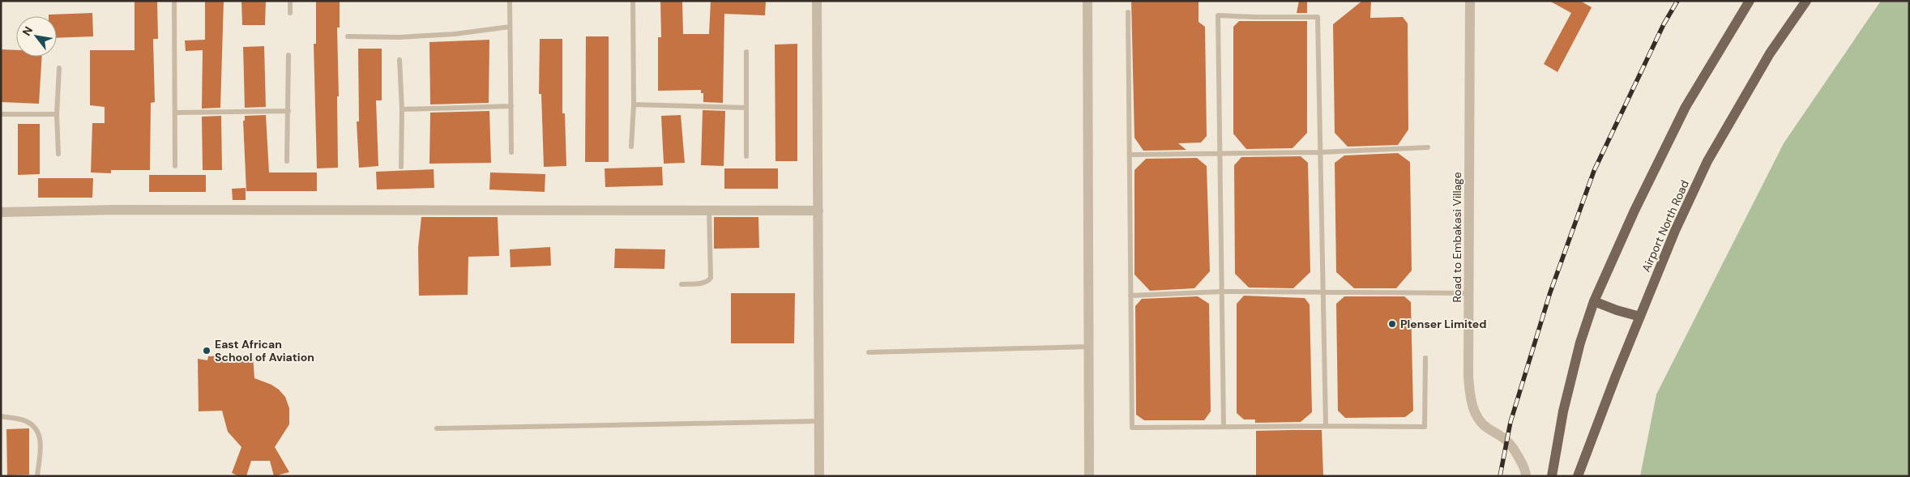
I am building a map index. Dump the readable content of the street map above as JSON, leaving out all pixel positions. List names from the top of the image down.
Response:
{
  "streets": {
    "main road": ["Airport North Road"],
    "street": ["Road to Embakasi Village"]
  },
  "places": ["Plenser Limited", "East African School of Aviation"],
  "north": "top left"
}
